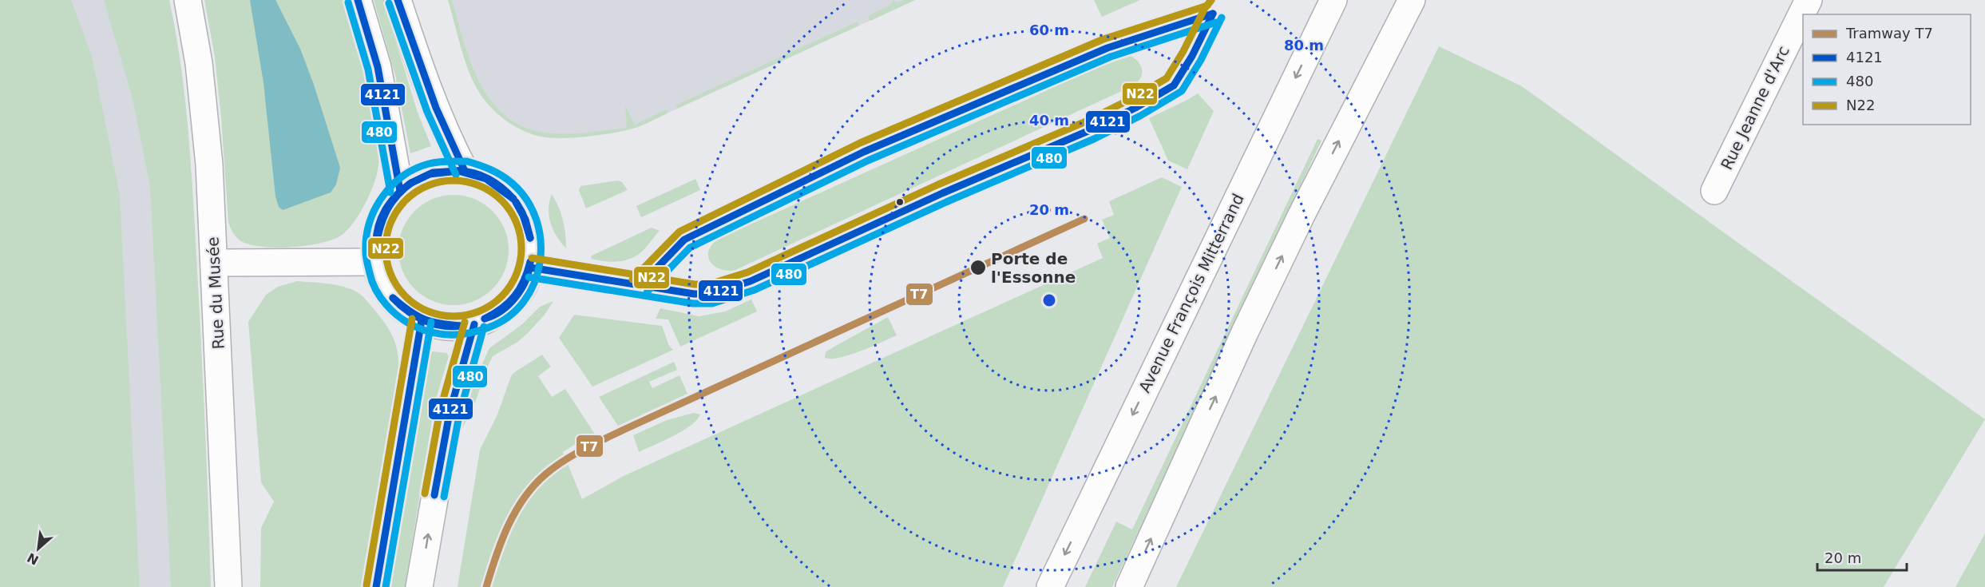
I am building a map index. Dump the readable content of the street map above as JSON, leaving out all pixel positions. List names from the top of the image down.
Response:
{
  "streets": {
    "main road": ["Rue Jeanne d'Arc", "Rue du Musée", "Avenue François Mitterrand"]
  },
  "places": ["Porte de l'Essonne"],
  "lines": [
    "transit line 4121",
    "transit line N22",
    "transit line 480",
    "tram line T7"
  ],
  "legend": [
    "Tramway T7",
    "4121",
    "480",
    "N22"
  ],
  "scale_bar": "20 m",
  "north": "bottom left",
  "rings": [
    "60 m",
    "80 m",
    "40 m",
    "20 m"
  ]
}
